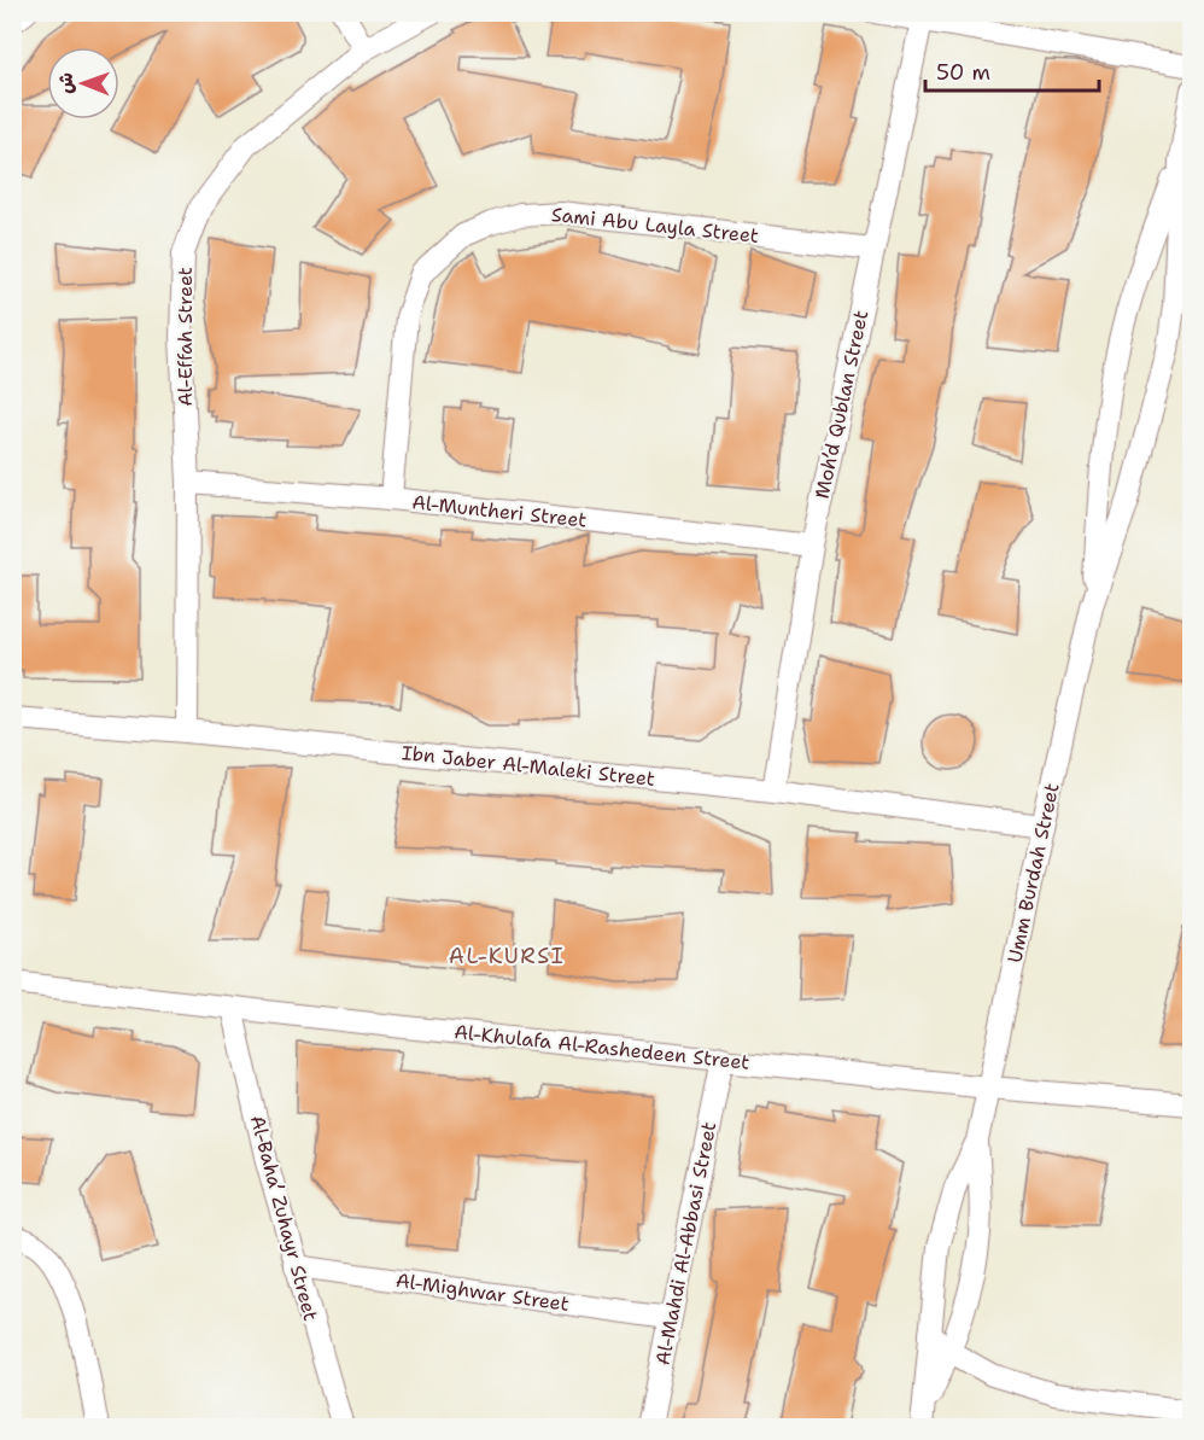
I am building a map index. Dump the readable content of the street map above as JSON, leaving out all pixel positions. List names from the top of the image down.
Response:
{
  "streets": {
    "street": [
      "Sami Abu Layla Street",
      "Al-Effah Street",
      "Moh’d Qublan Street",
      "Al-Muntheri Street",
      "Ibn Jaber Al-Maleki Street",
      "Umm Burdah Street",
      "Al-Khulafa Al-Rashedeen Street",
      "Al-Baha’ Zuhayr Street",
      "Al-Mahdi Al-Abbasi Street",
      "Al-Mighwar Street"
    ]
  },
  "crossings": [
    ["Sami Abu Layla Street", "Moh’d Qublan Street"],
    ["Sami Abu Layla Street", "Al-Muntheri Street"],
    ["Al-Effah Street", "Al-Muntheri Street"],
    ["Al-Effah Street", "Ibn Jaber Al-Maleki Street"],
    ["Moh’d Qublan Street", "Al-Muntheri Street"],
    ["Moh’d Qublan Street", "Ibn Jaber Al-Maleki Street"],
    ["Ibn Jaber Al-Maleki Street", "Umm Burdah Street"],
    ["Umm Burdah Street", "Al-Khulafa Al-Rashedeen Street"],
    ["Al-Khulafa Al-Rashedeen Street", "Al-Baha’ Zuhayr Street"],
    ["Al-Khulafa Al-Rashedeen Street", "Al-Mahdi Al-Abbasi Street"],
    ["Al-Baha’ Zuhayr Street", "Al-Mighwar Street"],
    ["Al-Mahdi Al-Abbasi Street", "Al-Mighwar Street"]
  ],
  "districts": ["AL-KURSI"],
  "scale_bar": "50 m",
  "north": "left"
}
